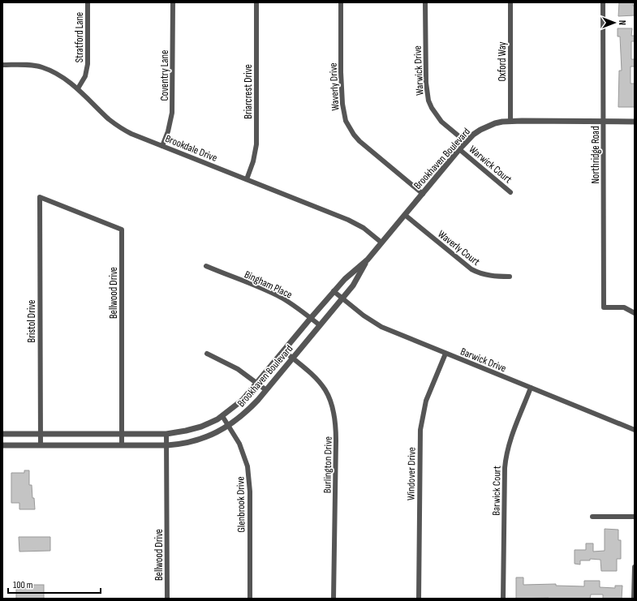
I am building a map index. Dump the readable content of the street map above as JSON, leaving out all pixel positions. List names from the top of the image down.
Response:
{
  "streets": {
    "street": [
      "Stratford Lane",
      "Oxford Way",
      "Warwick Drive",
      "Coventry Lane",
      "Waverly Drive",
      "Briarcrest Drive",
      "Brookdale Drive",
      "Northridge Road",
      "Brookhaven Boulevard",
      "Warwick Court",
      "Waverly Court",
      "Bingham Place",
      "Bellwood Drive",
      "Bristol Drive",
      "Barwick Drive",
      "Burlington Drive",
      "Windover Drive",
      "Barwick Court",
      "Glenbrook Drive"
    ]
  },
  "crossings": [
    ["Stratford Lane", "Brookdale Drive"],
    ["Oxford Way", "Brookhaven Boulevard"],
    ["Warwick Drive", "Brookhaven Boulevard"],
    ["Coventry Lane", "Brookdale Drive"],
    ["Waverly Drive", "Brookhaven Boulevard"],
    ["Briarcrest Drive", "Brookdale Drive"],
    ["Brookdale Drive", "Brookhaven Boulevard"],
    ["Northridge Road", "Brookhaven Boulevard"],
    ["Brookhaven Boulevard", "Warwick Court"],
    ["Brookhaven Boulevard", "Waverly Court"],
    ["Brookhaven Boulevard", "Bingham Place"],
    ["Brookhaven Boulevard", "Bellwood Drive"],
    ["Brookhaven Boulevard", "Bristol Drive"],
    ["Brookhaven Boulevard", "Barwick Drive"],
    ["Brookhaven Boulevard", "Burlington Drive"],
    ["Brookhaven Boulevard", "Glenbrook Drive"],
    ["Bellwood Drive", "Bristol Drive"],
    ["Barwick Drive", "Windover Drive"],
    ["Barwick Drive", "Barwick Court"]
  ],
  "scale_bar": "100 m",
  "north": "right"
}
